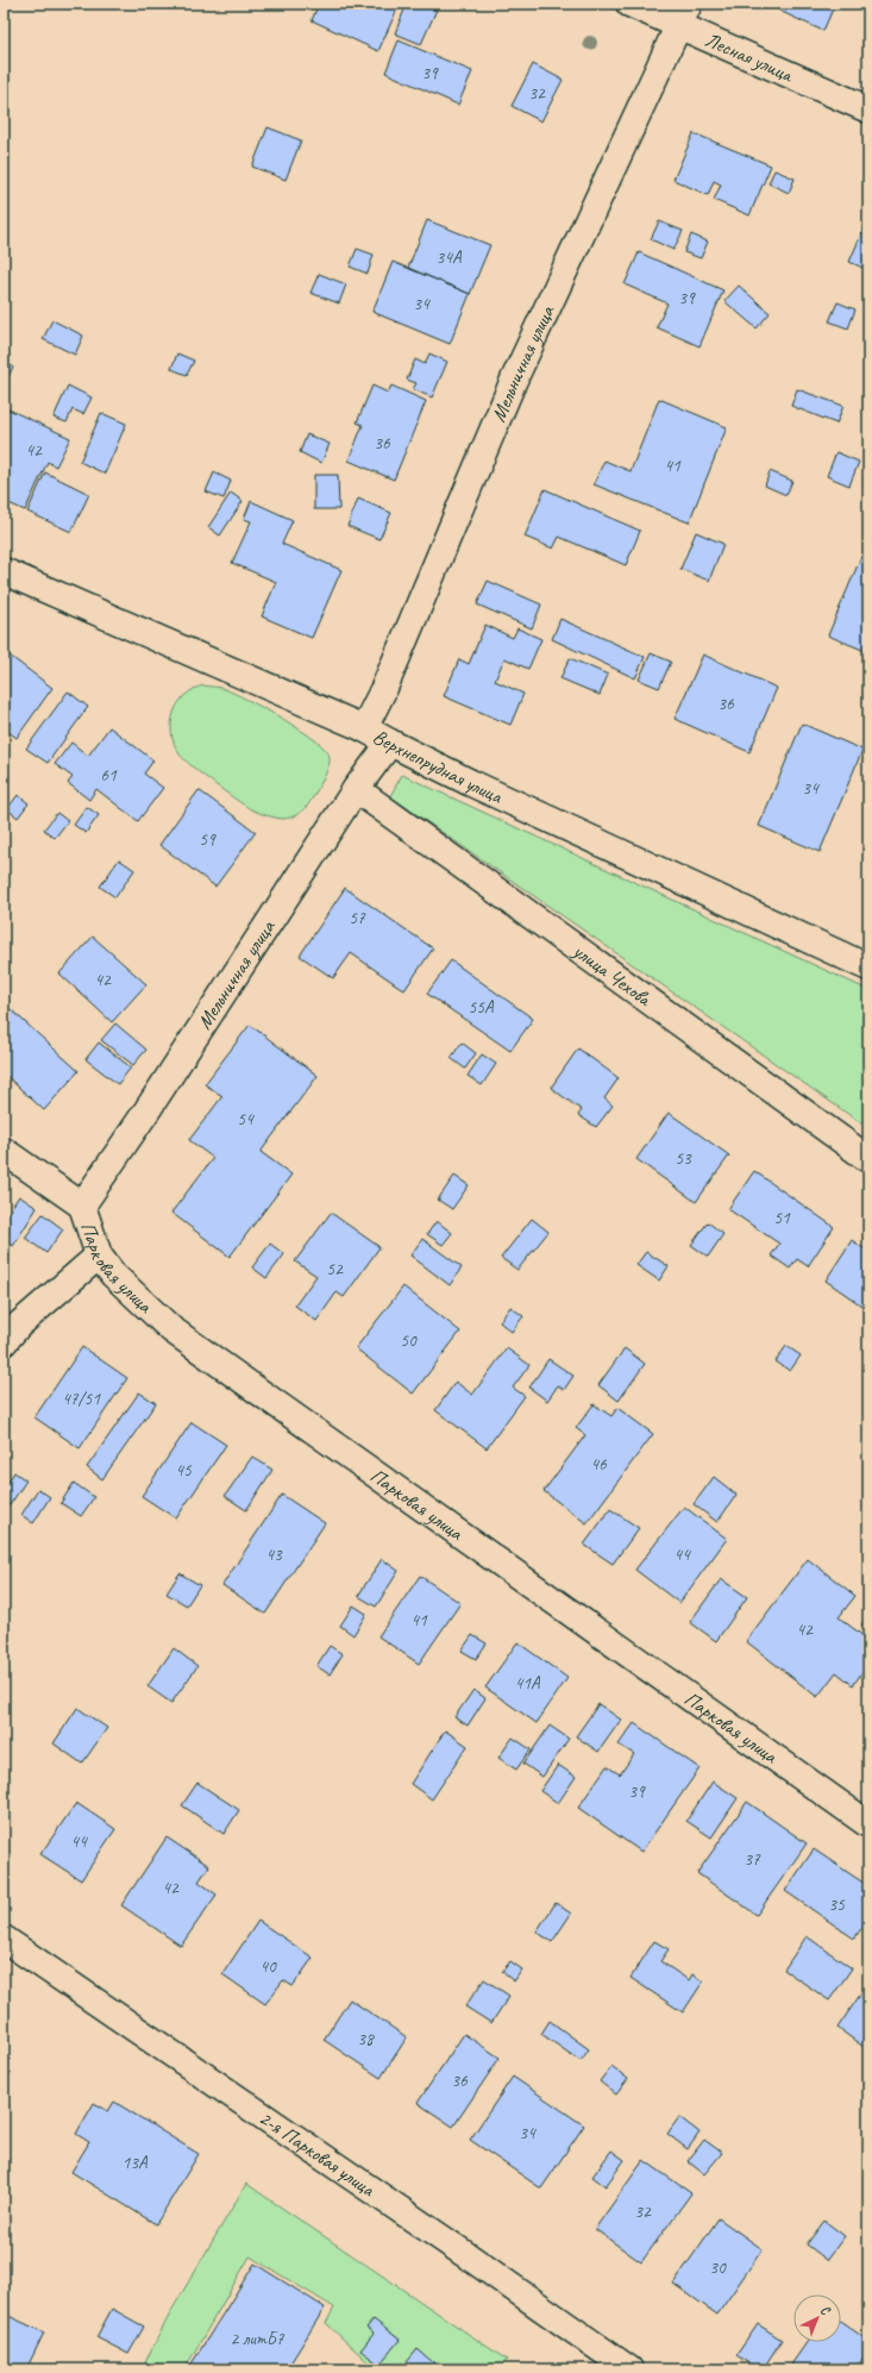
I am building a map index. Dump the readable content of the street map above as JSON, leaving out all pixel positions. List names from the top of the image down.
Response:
{
  "streets": {
    "street": [
      "Лесная улица",
      "Мельничная улица",
      "Верхнепрудная улица",
      "улица Чехова",
      "Парковая улица",
      "2-я Парковая улица"
    ]
  },
  "crossings": [
    ["Лесная улица", "Мельничная улица"],
    ["Мельничная улица", "Верхнепрудная улица"],
    ["Мельничная улица", "улица Чехова"],
    ["Мельничная улица", "Парковая улица"]
  ],
  "house_numbers": [
    "39",
    "32",
    "34А",
    "39",
    "34",
    "36",
    "42",
    "41",
    "36",
    "61",
    "34",
    "59",
    "57",
    "42",
    "55А",
    "54",
    "53",
    "51",
    "52",
    "50",
    "47/51",
    "46",
    "45",
    "43",
    "44",
    "41",
    "42",
    "41А",
    "39",
    "44",
    "37",
    "42",
    "35",
    "40",
    "38",
    "36",
    "34",
    "13А",
    "32",
    "30",
    "2 литБ7"
  ],
  "north": "top right"
}
